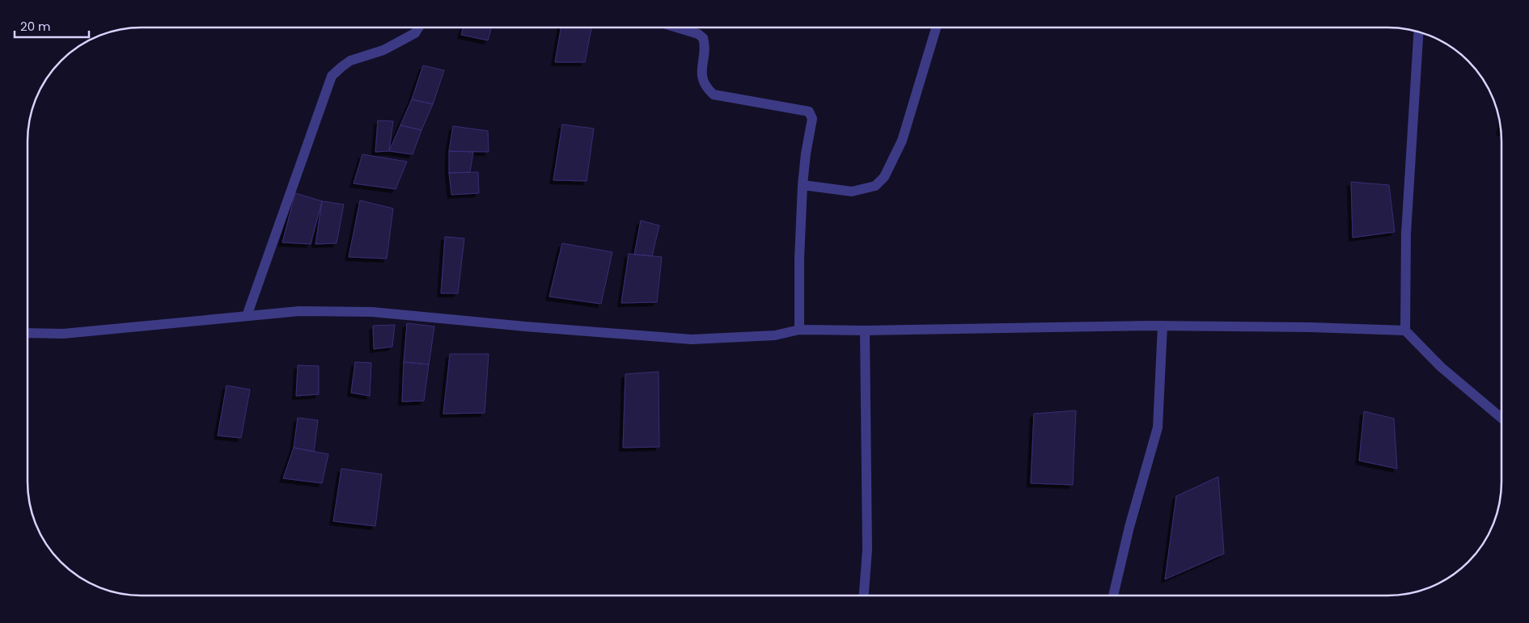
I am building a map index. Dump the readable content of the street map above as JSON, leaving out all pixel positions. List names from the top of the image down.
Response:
{
  "scale_bar": "20 m"
}
